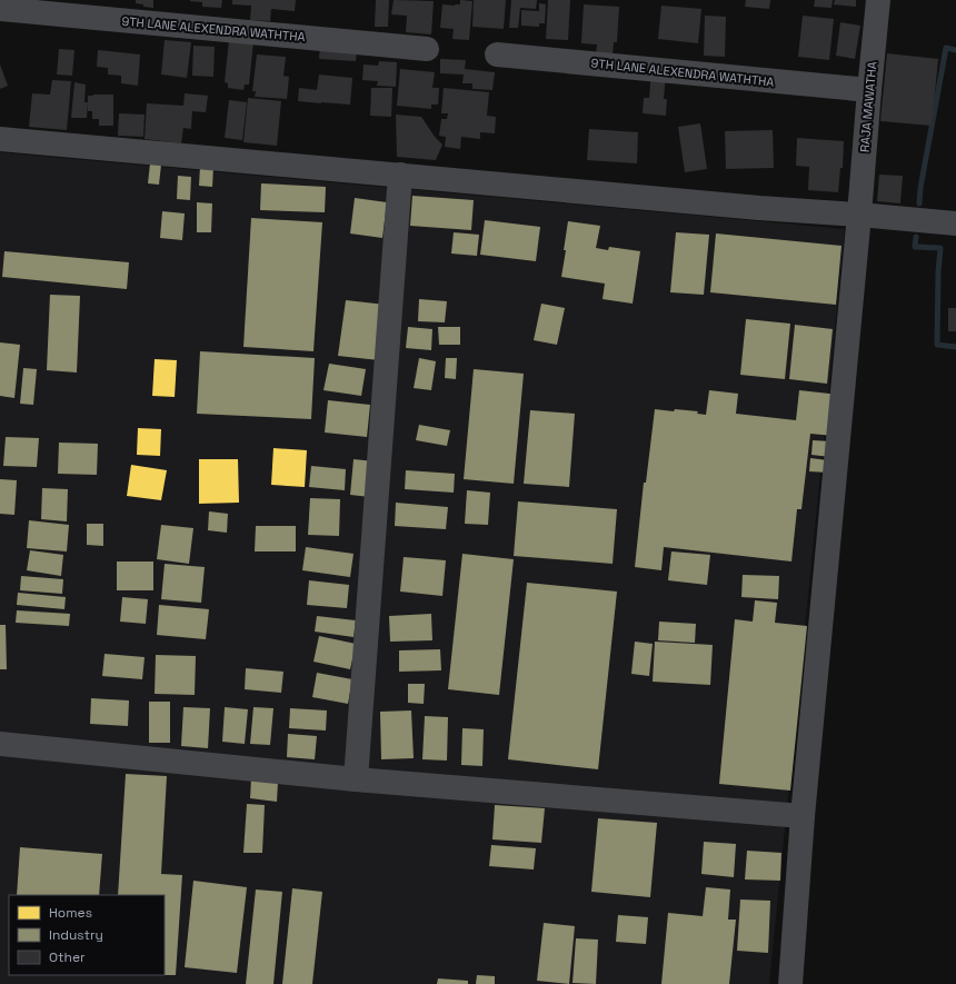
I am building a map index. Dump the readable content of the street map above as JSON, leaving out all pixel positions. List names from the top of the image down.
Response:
{
  "streets": {
    "street": ["9TH LANE ALEXENDRA WATHTHA", "RAJA MAWATHA"]
  },
  "crossings": [
    ["9TH LANE ALEXENDRA WATHTHA", "RAJA MAWATHA"]
  ],
  "legend": ["Homes", "Industry", "Other"]
}
